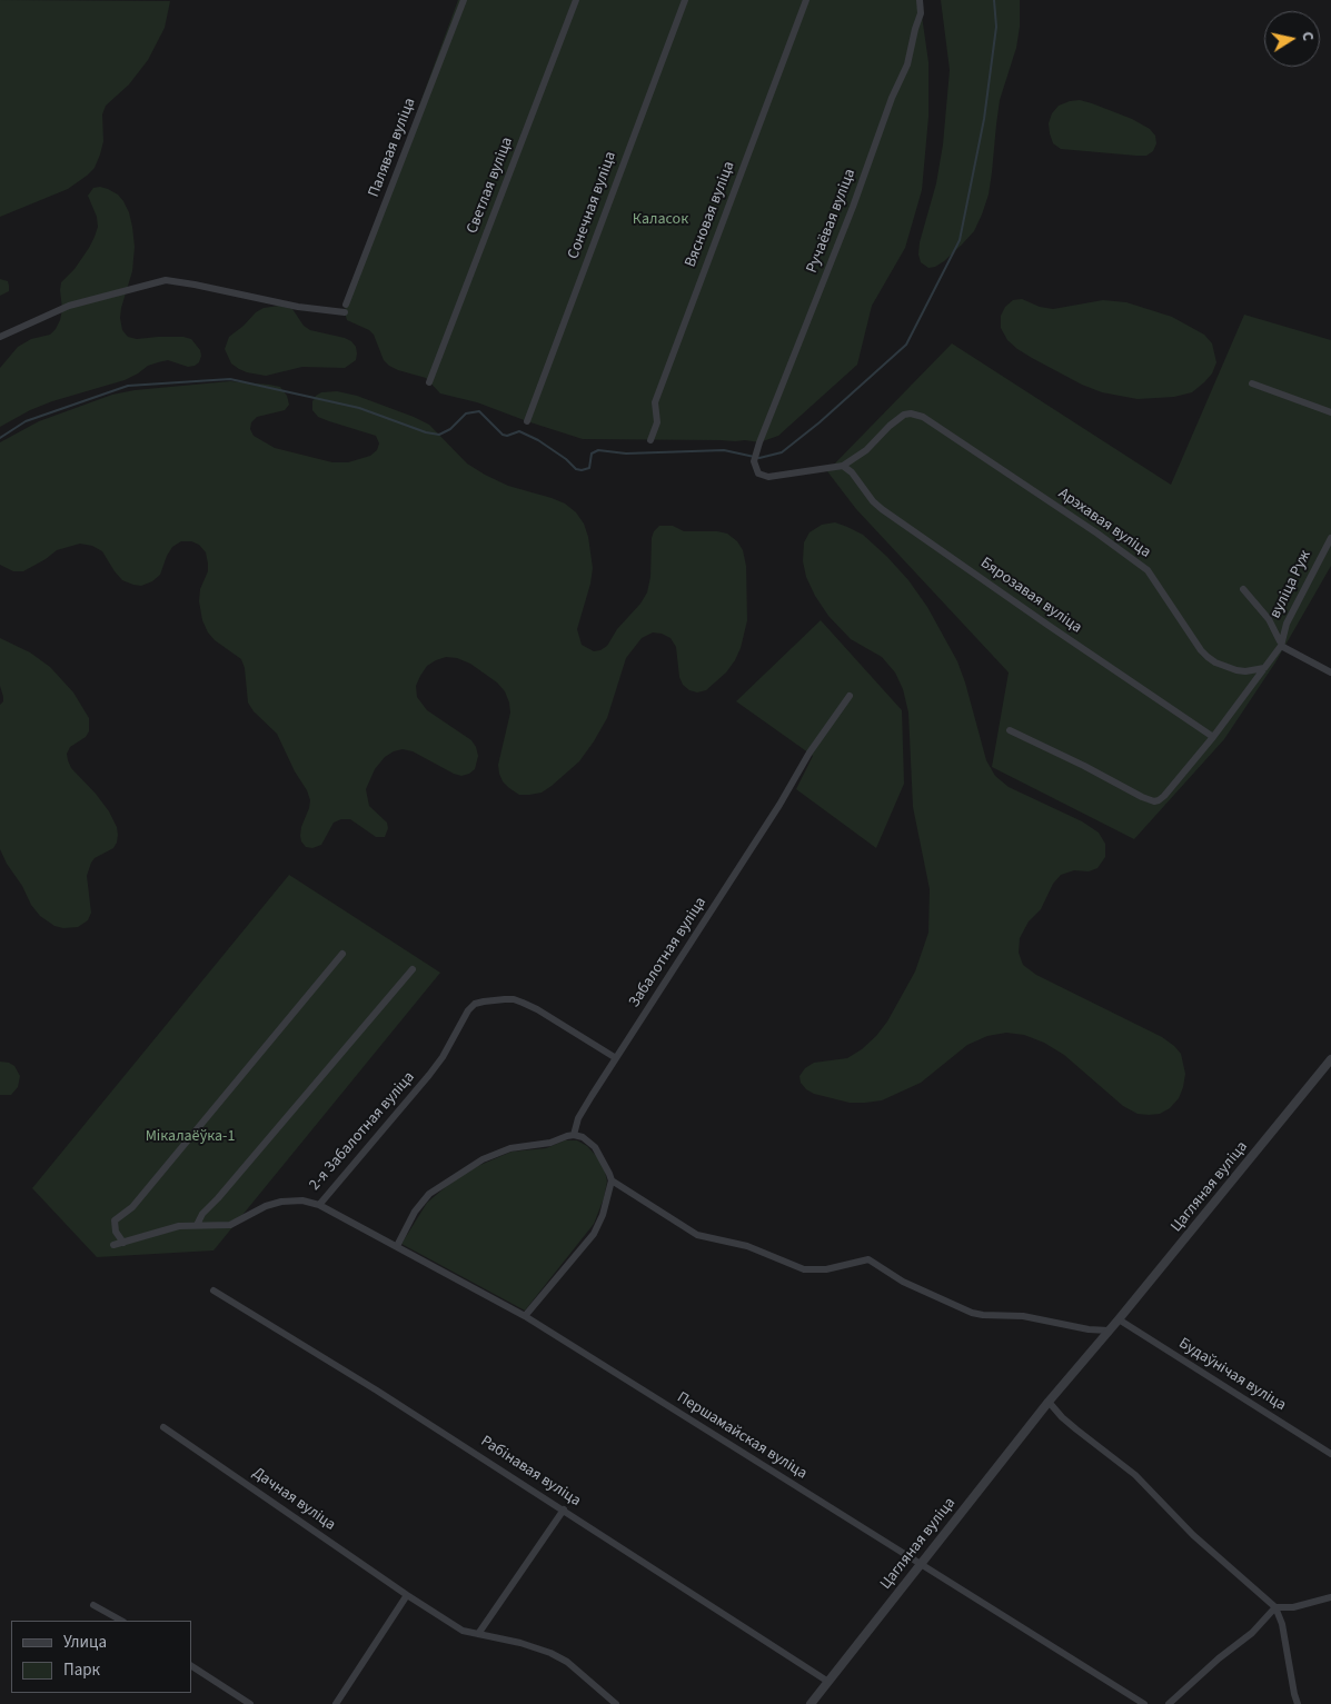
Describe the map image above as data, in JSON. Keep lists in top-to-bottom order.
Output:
{
  "streets": {
    "street": [
      "Палявая вуліца",
      "Светлая вуліца",
      "Сонечная вуліца",
      "Вясновая вуліца",
      "Ручаёвая вуліца",
      "Арэхавая вуліца",
      "вуліца Руж",
      "Бярозавая вуліца",
      "Забалотная вуліца",
      "2-я Забалотная вуліца",
      "Цагляная вуліца",
      "Будаўнічая вуліца",
      "Першамайская вуліца",
      "Рабінавая вуліца",
      "Дачная вуліца"
    ]
  },
  "crossings": [
    ["Ручаёвая вуліца", "Арэхавая вуліца"],
    ["Ручаёвая вуліца", "Бярозавая вуліца"],
    ["Арэхавая вуліца", "Бярозавая вуліца"],
    ["Забалотная вуліца", "2-я Забалотная вуліца"],
    ["2-я Забалотная вуліца", "Першамайская вуліца"],
    ["Цагляная вуліца", "Будаўнічая вуліца"],
    ["Цагляная вуліца", "Першамайская вуліца"],
    ["Цагляная вуліца", "Рабінавая вуліца"]
  ],
  "parks": ["Каласок", "Мікалаёўка-1"],
  "legend": ["Улица", "Парк"],
  "north": "right"
}
